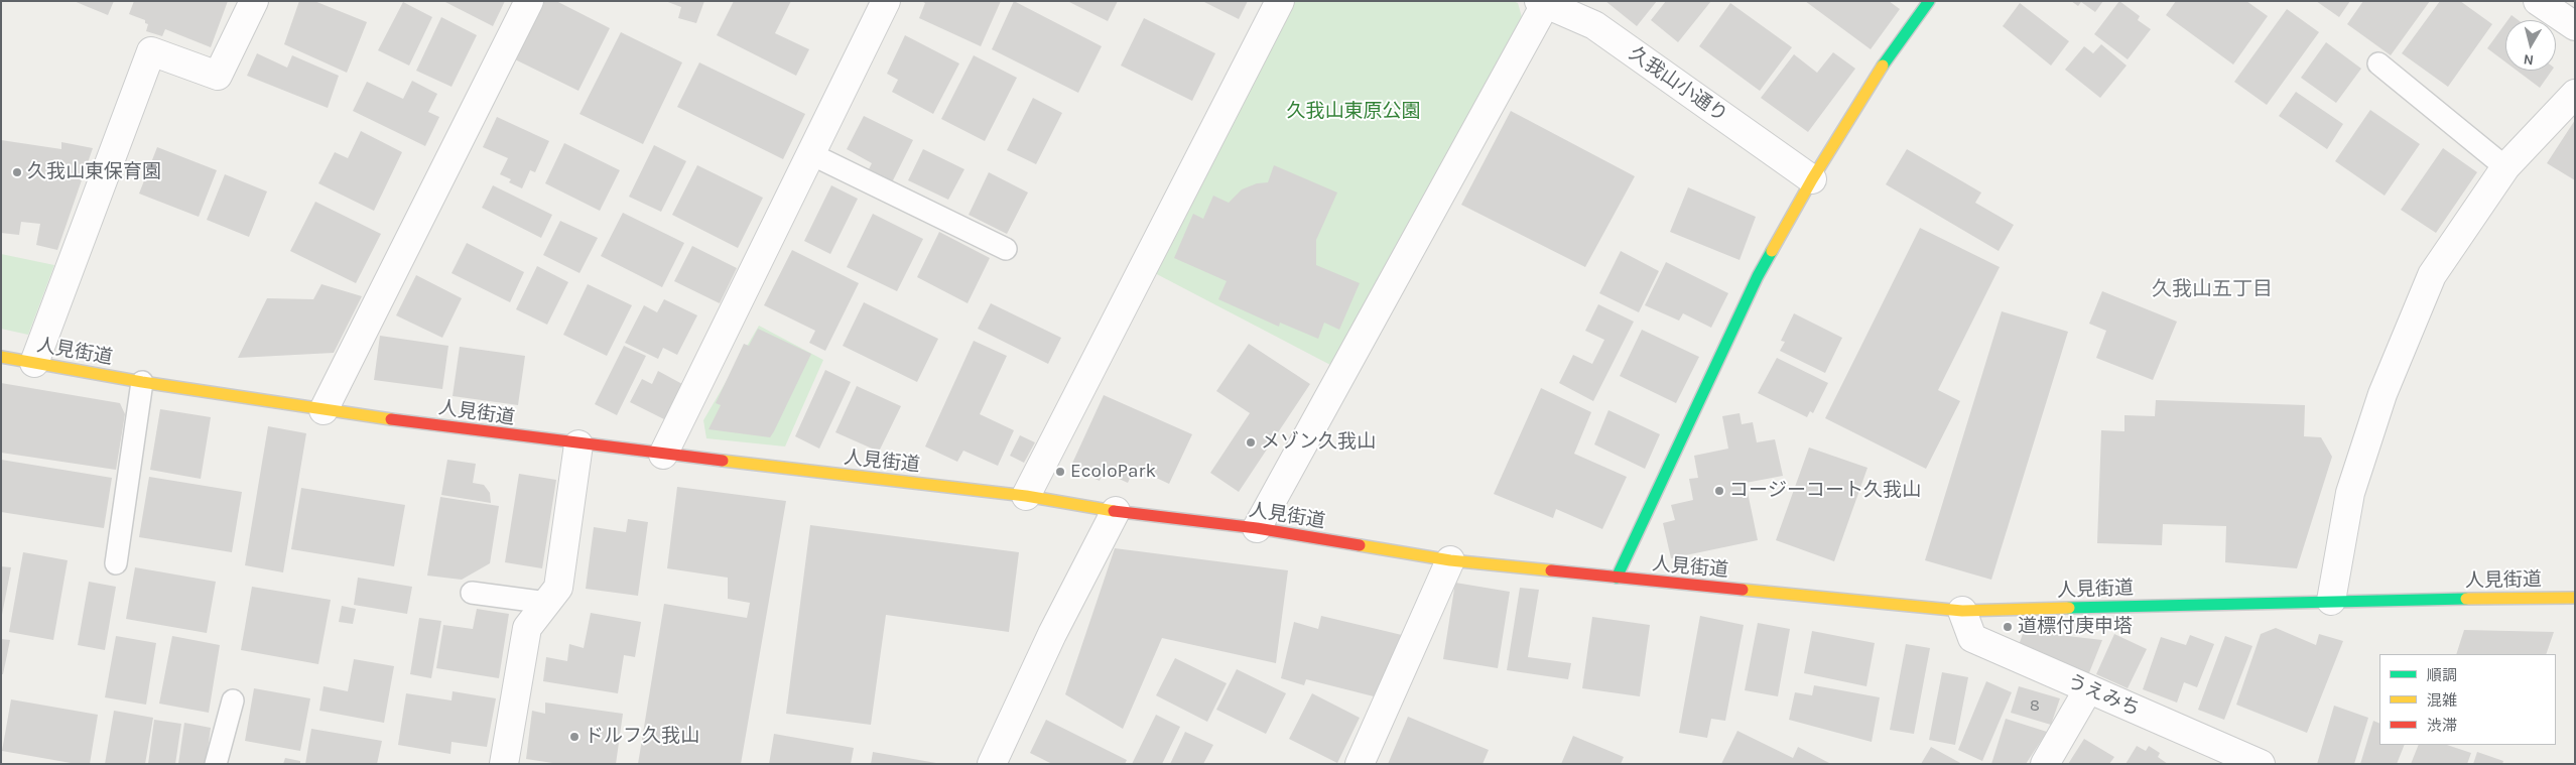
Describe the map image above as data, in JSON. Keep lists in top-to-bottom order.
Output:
{
  "streets": {
    "main road": ["人見街道"],
    "street": ["久我山小通り", "うえみち"]
  },
  "crossings": [
    ["人見街道", "うえみち"]
  ],
  "districts": ["久我山五丁目"],
  "parks": ["久我山東原公園"],
  "places": [
    "久我山東保育園",
    "メゾン久我山",
    "EcoloPark",
    "コージーコート久我山",
    "道標付庚申塔",
    "ドルフ久我山"
  ],
  "house_numbers": ["8"],
  "legend": ["順調", "混雑", "渋滞"],
  "north": "bottom"
}
